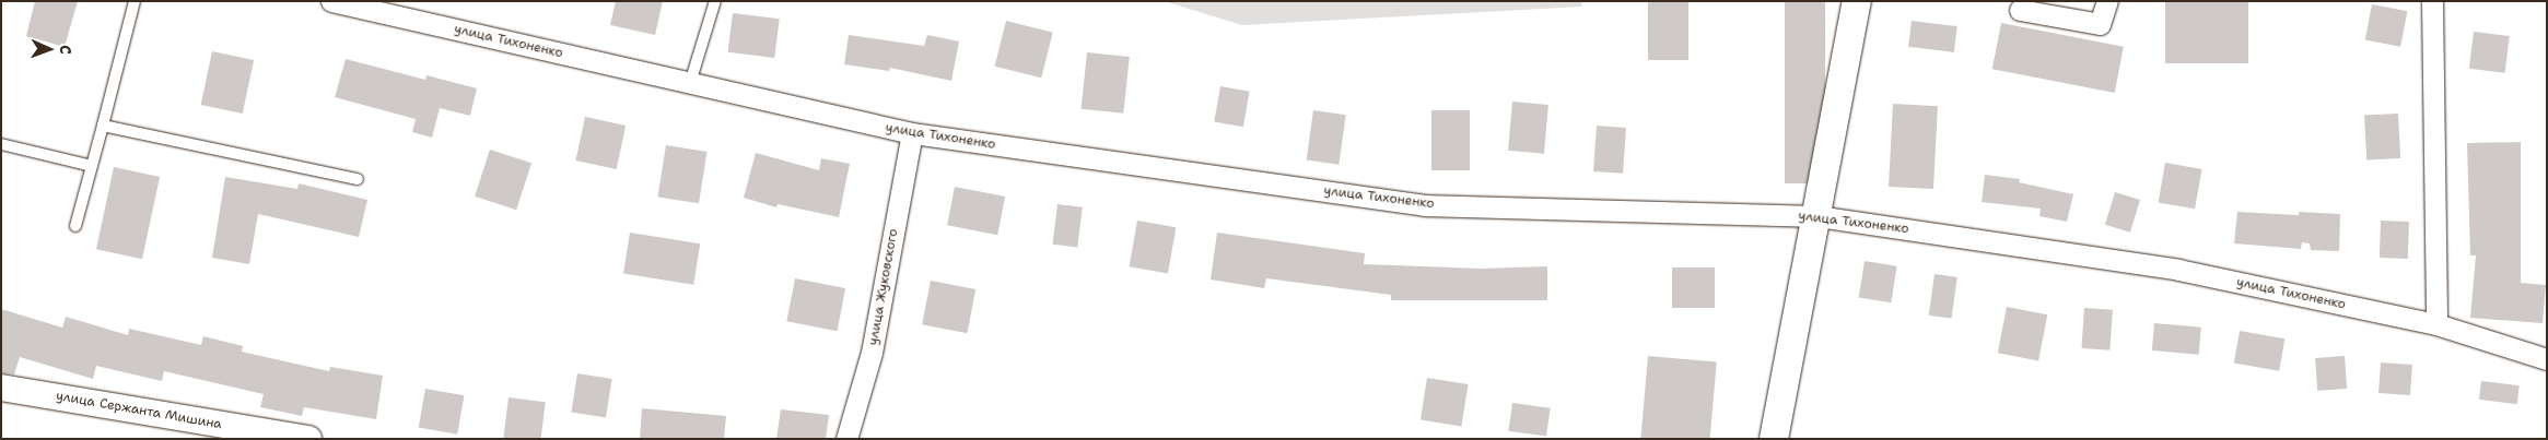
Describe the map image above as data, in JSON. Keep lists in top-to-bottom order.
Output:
{
  "streets": {
    "street": ["улица Тихоненко", "улица Жуковского", "улица Сержанта Мишина"]
  },
  "crossings": [
    ["улица Тихоненко", "улица Жуковского"]
  ],
  "north": "right"
}
